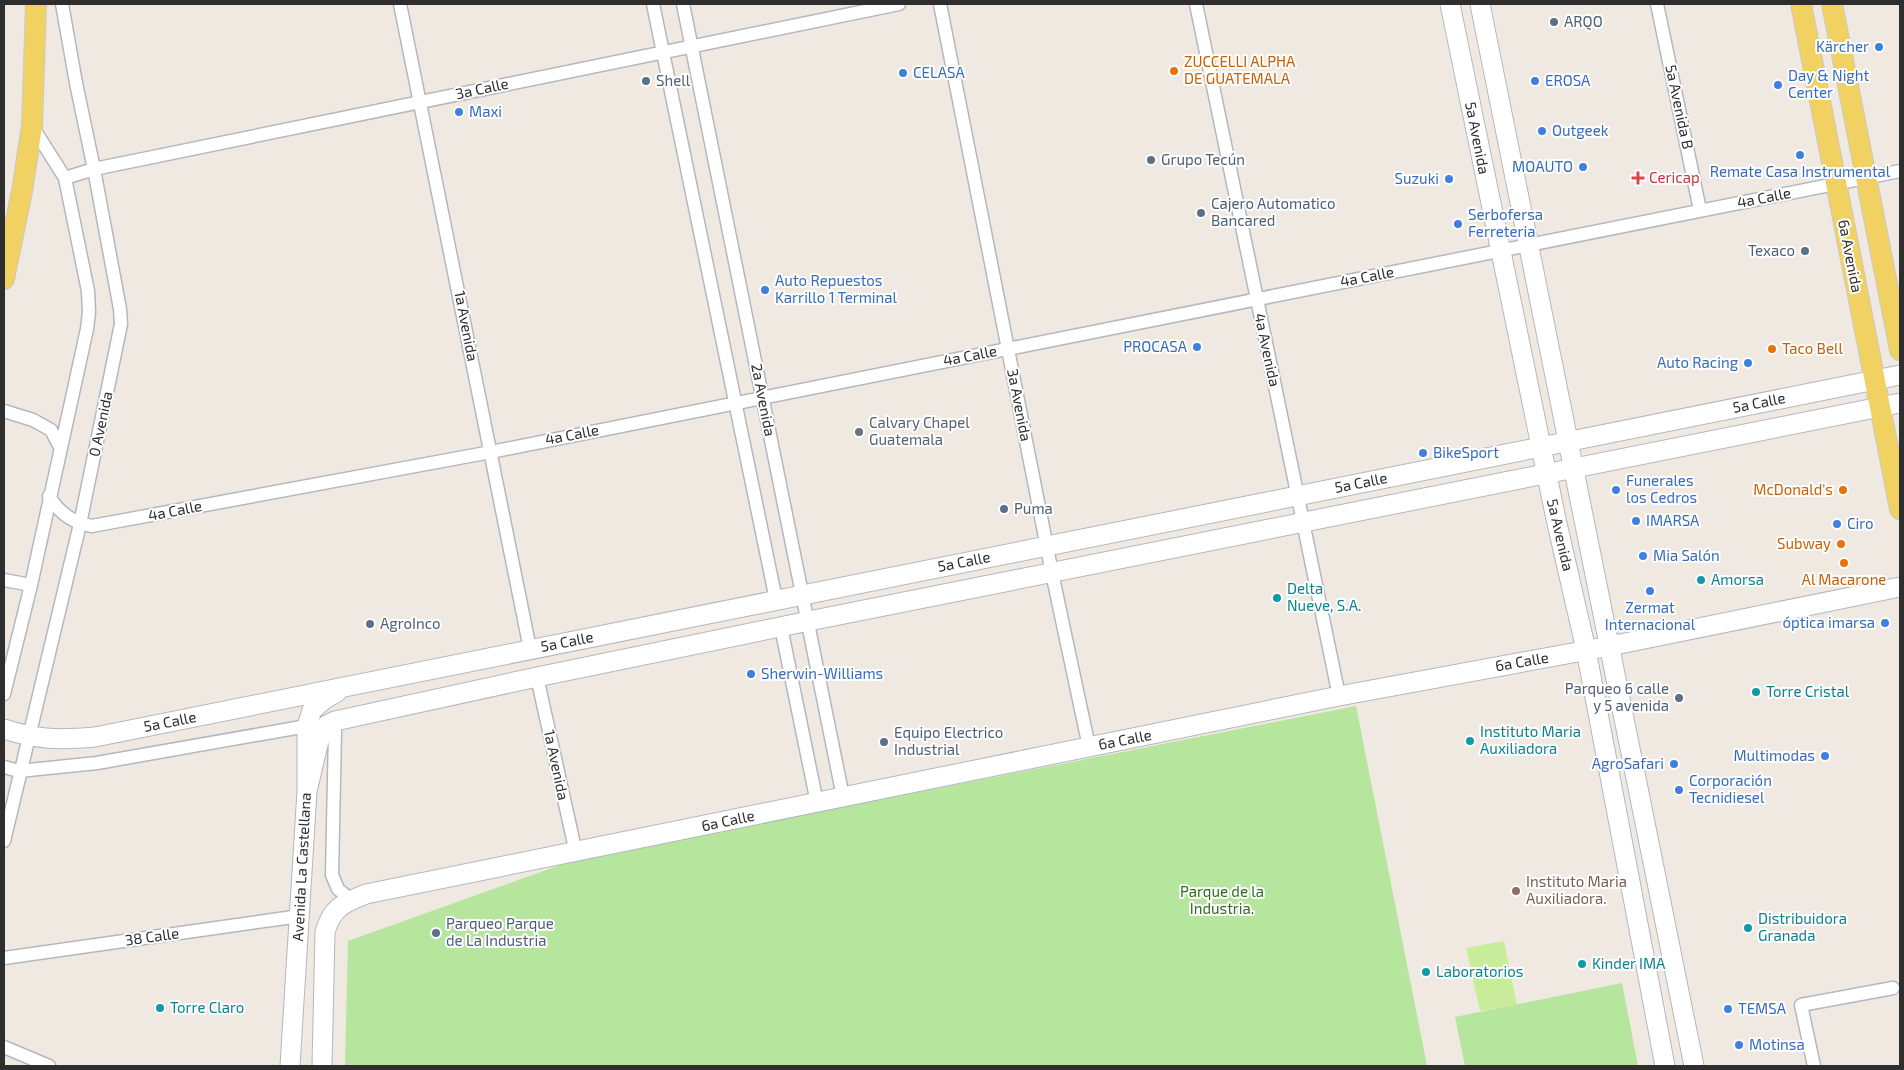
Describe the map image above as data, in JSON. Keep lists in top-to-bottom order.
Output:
{
  "streets": {
    "main road": [
      "5a Avenida",
      "6a Avenida",
      "5a Calle",
      "6a Calle",
      "Avenida La Castellana"
    ],
    "street": [
      "3a Calle",
      "5a Avenida B",
      "4a Calle",
      "1a Avenida",
      "4a Avenida",
      "2a Avenida",
      "3a Avenida",
      "0 Avenida",
      "38 Calle"
    ]
  },
  "crossings": [
    ["3a Calle", "1a Avenida"],
    ["3a Calle", "2a Avenida"],
    ["3a Calle", "0 Avenida"],
    ["5a Avenida B", "4a Calle"],
    ["5a Avenida", "4a Calle"],
    ["5a Avenida", "5a Calle"],
    ["5a Avenida", "6a Calle"],
    ["4a Calle", "6a Avenida"],
    ["4a Calle", "1a Avenida"],
    ["4a Calle", "4a Avenida"],
    ["4a Calle", "2a Avenida"],
    ["4a Calle", "3a Avenida"],
    ["4a Calle", "0 Avenida"],
    ["6a Avenida", "5a Calle"],
    ["1a Avenida", "5a Calle"],
    ["1a Avenida", "6a Calle"],
    ["4a Avenida", "5a Calle"],
    ["4a Avenida", "6a Calle"],
    ["2a Avenida", "5a Calle"],
    ["2a Avenida", "6a Calle"],
    ["5a Calle", "3a Avenida"],
    ["5a Calle", "0 Avenida"],
    ["5a Calle", "Avenida La Castellana"],
    ["3a Avenida", "6a Calle"],
    ["6a Calle", "Avenida La Castellana"],
    ["Avenida La Castellana", "38 Calle"]
  ],
  "parks": ["Parque de la Industria."],
  "places": {
    "other": [
      "ARQO",
      "Kärcher",
      "ZUCCELLI ALPHA DE GUATEMALA",
      "CELASA",
      "Shell",
      "EROSA",
      "Day & Night Center",
      "Maxi",
      "Outgeek",
      "Remate Casa Instrumental",
      "Grupo Tecún",
      "MOAUTO",
      "Suzuki",
      "Cajero Automatico Bancared",
      "Serbofersa Ferreteria",
      "Texaco",
      "Auto Repuestos Karrillo 1 Terminal",
      "PROCASA",
      "Taco Bell",
      "Auto Racing",
      "Calvary Chapel Guatemala",
      "BikeSport",
      "Funerales los Cedros",
      "McDonald's",
      "Puma",
      "IMARSA",
      "Ciro",
      "Subway",
      "Mia Salón",
      "Al Macarone",
      "Amorsa",
      "Zermat Internacional",
      "Delta Nueve, S.A.",
      "óptica imarsa",
      "AgroInco",
      "Sherwin-Williams",
      "Torre Cristal",
      "Parqueo 6 calle y 5 avenida",
      "Instituto Maria Auxiliadora",
      "Equipo Electrico Industrial",
      "Multimodas",
      "AgroSafari",
      "Corporación Tecnidiesel",
      "Instituto Maria Auxiliadora.",
      "Distribuidora Granada",
      "Parqueo Parque de La Industria",
      "Kinder IMA",
      "Laboratorios",
      "Torre Claro",
      "TEMSA",
      "Motinsa"
    ],
    "health": ["Cericap"]
  }
}
